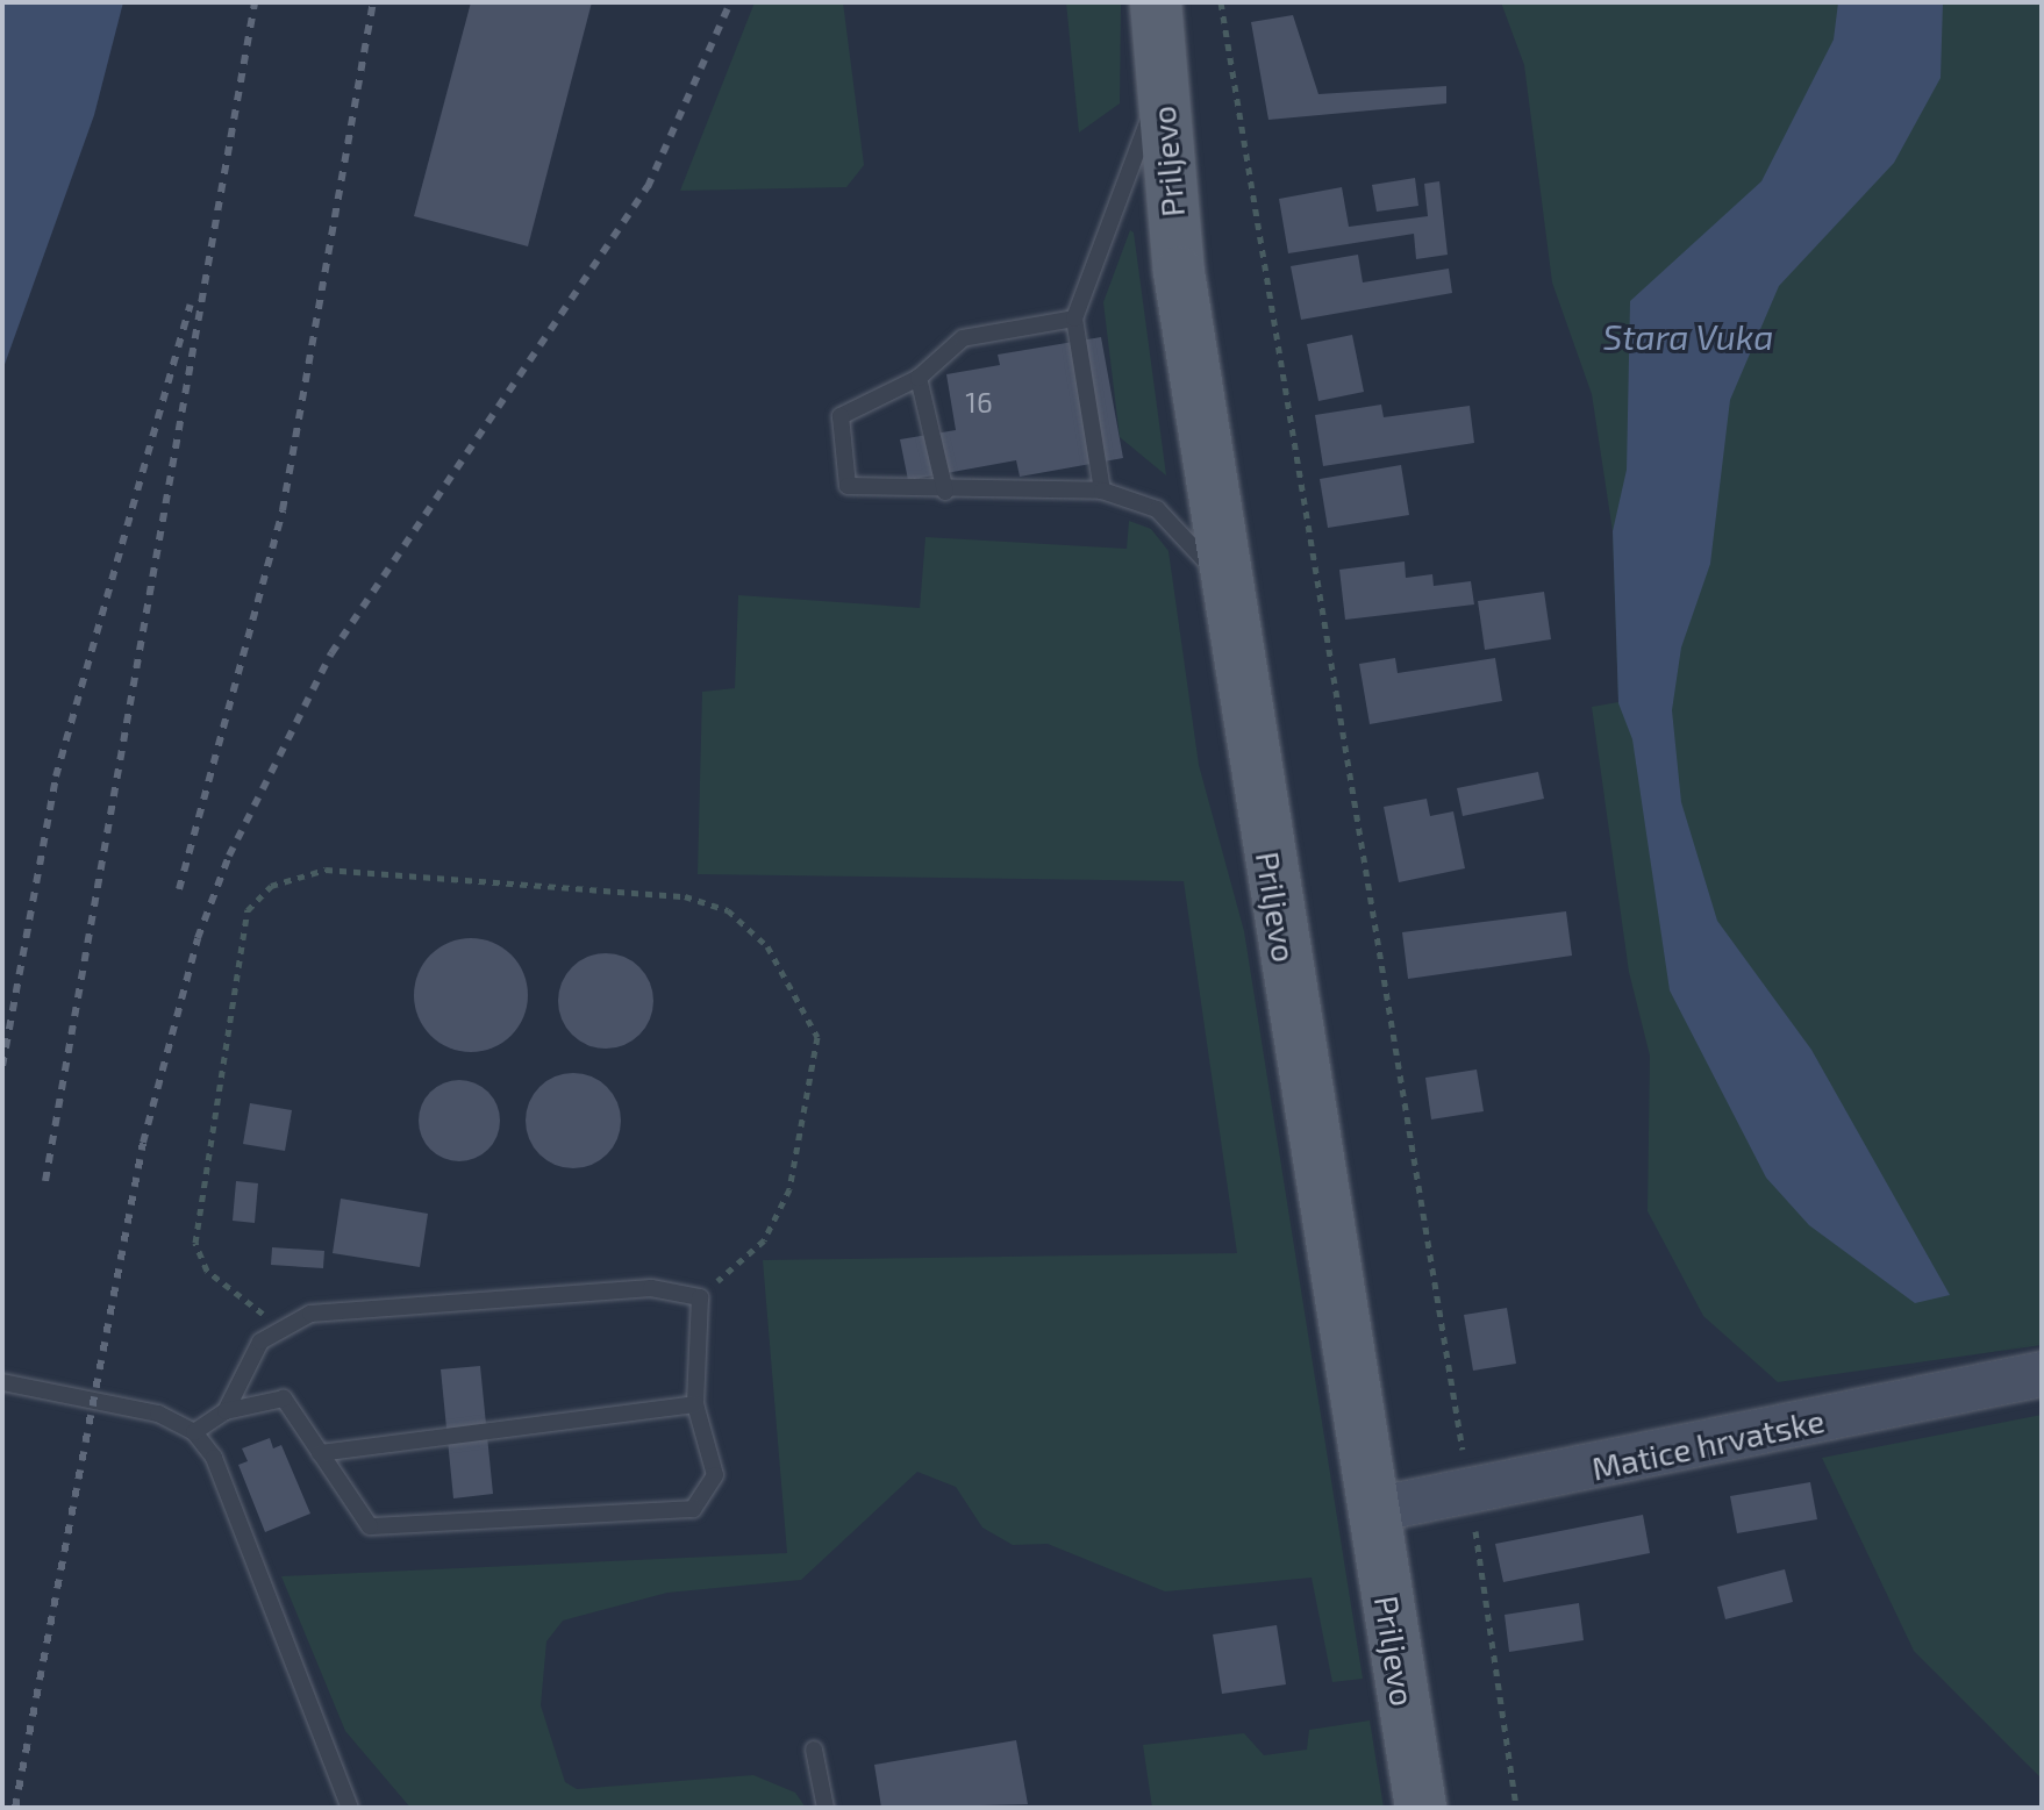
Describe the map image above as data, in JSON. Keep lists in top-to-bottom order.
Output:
{
  "streets": {
    "main road": ["Priljevo", "Matice hrvatske"]
  },
  "crossings": [
    ["Priljevo", "Matice hrvatske"]
  ],
  "water": ["Stara Vuka"],
  "house_numbers": ["16"]
}
